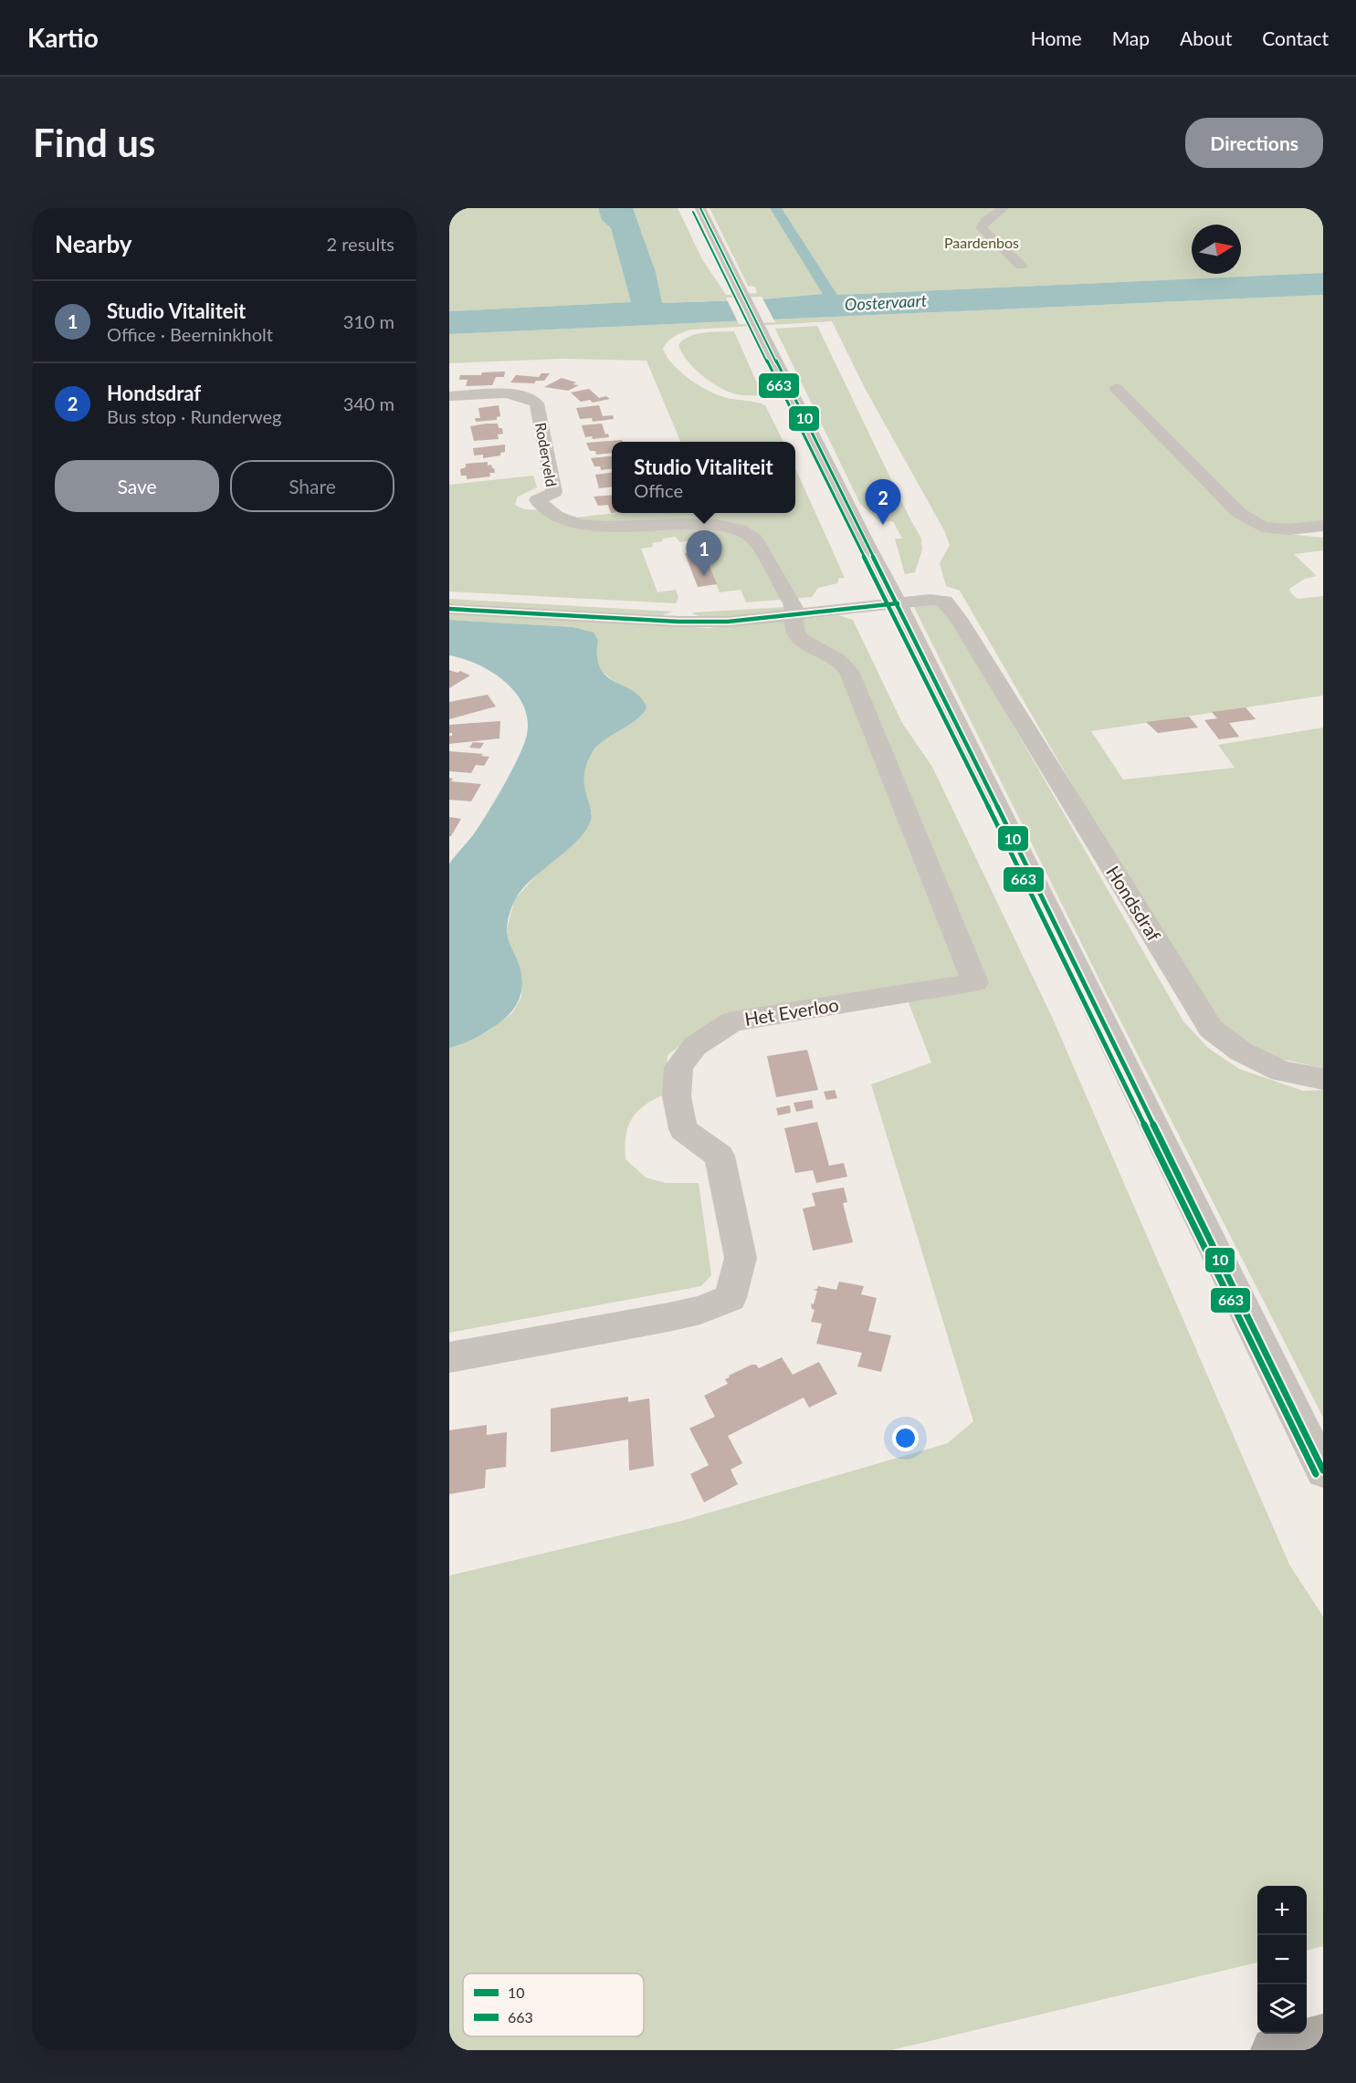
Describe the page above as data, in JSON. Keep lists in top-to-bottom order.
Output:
{
  "streets": {
    "street": ["Roderveld", "Hondsdraf", "Het Everloo"]
  },
  "crossings": [
    ["Roderveld", "Het Everloo"]
  ],
  "water": ["Oostervaart"],
  "parks": ["Paardenbos"],
  "lines": ["transit line 10", "transit line 663"],
  "legend": ["10", "663"],
  "north": "right",
  "page": {
    "header": "Kartio",
    "nav": [
      "Home",
      "Map",
      "About",
      "Contact"
    ],
    "buttons": [
      "Directions",
      ["Save", "Share"]
    ],
    "title": "Find us",
    "heading": ["Nearby", "2 results"],
    "list": [
      {
        "mark": "1",
        "name": "Studio Vitaliteit",
        "note": "Office · Beerninkholt",
        "value": "310 m"
      },
      {
        "mark": "2",
        "name": "Hondsdraf",
        "note": "Bus stop · Runderweg",
        "value": "340 m"
      }
    ],
    "popup": ["Studio Vitaliteit", "Office"],
    "pins": ["2", "1"],
    "map_buttons": ["+", "−"]
  }
}
